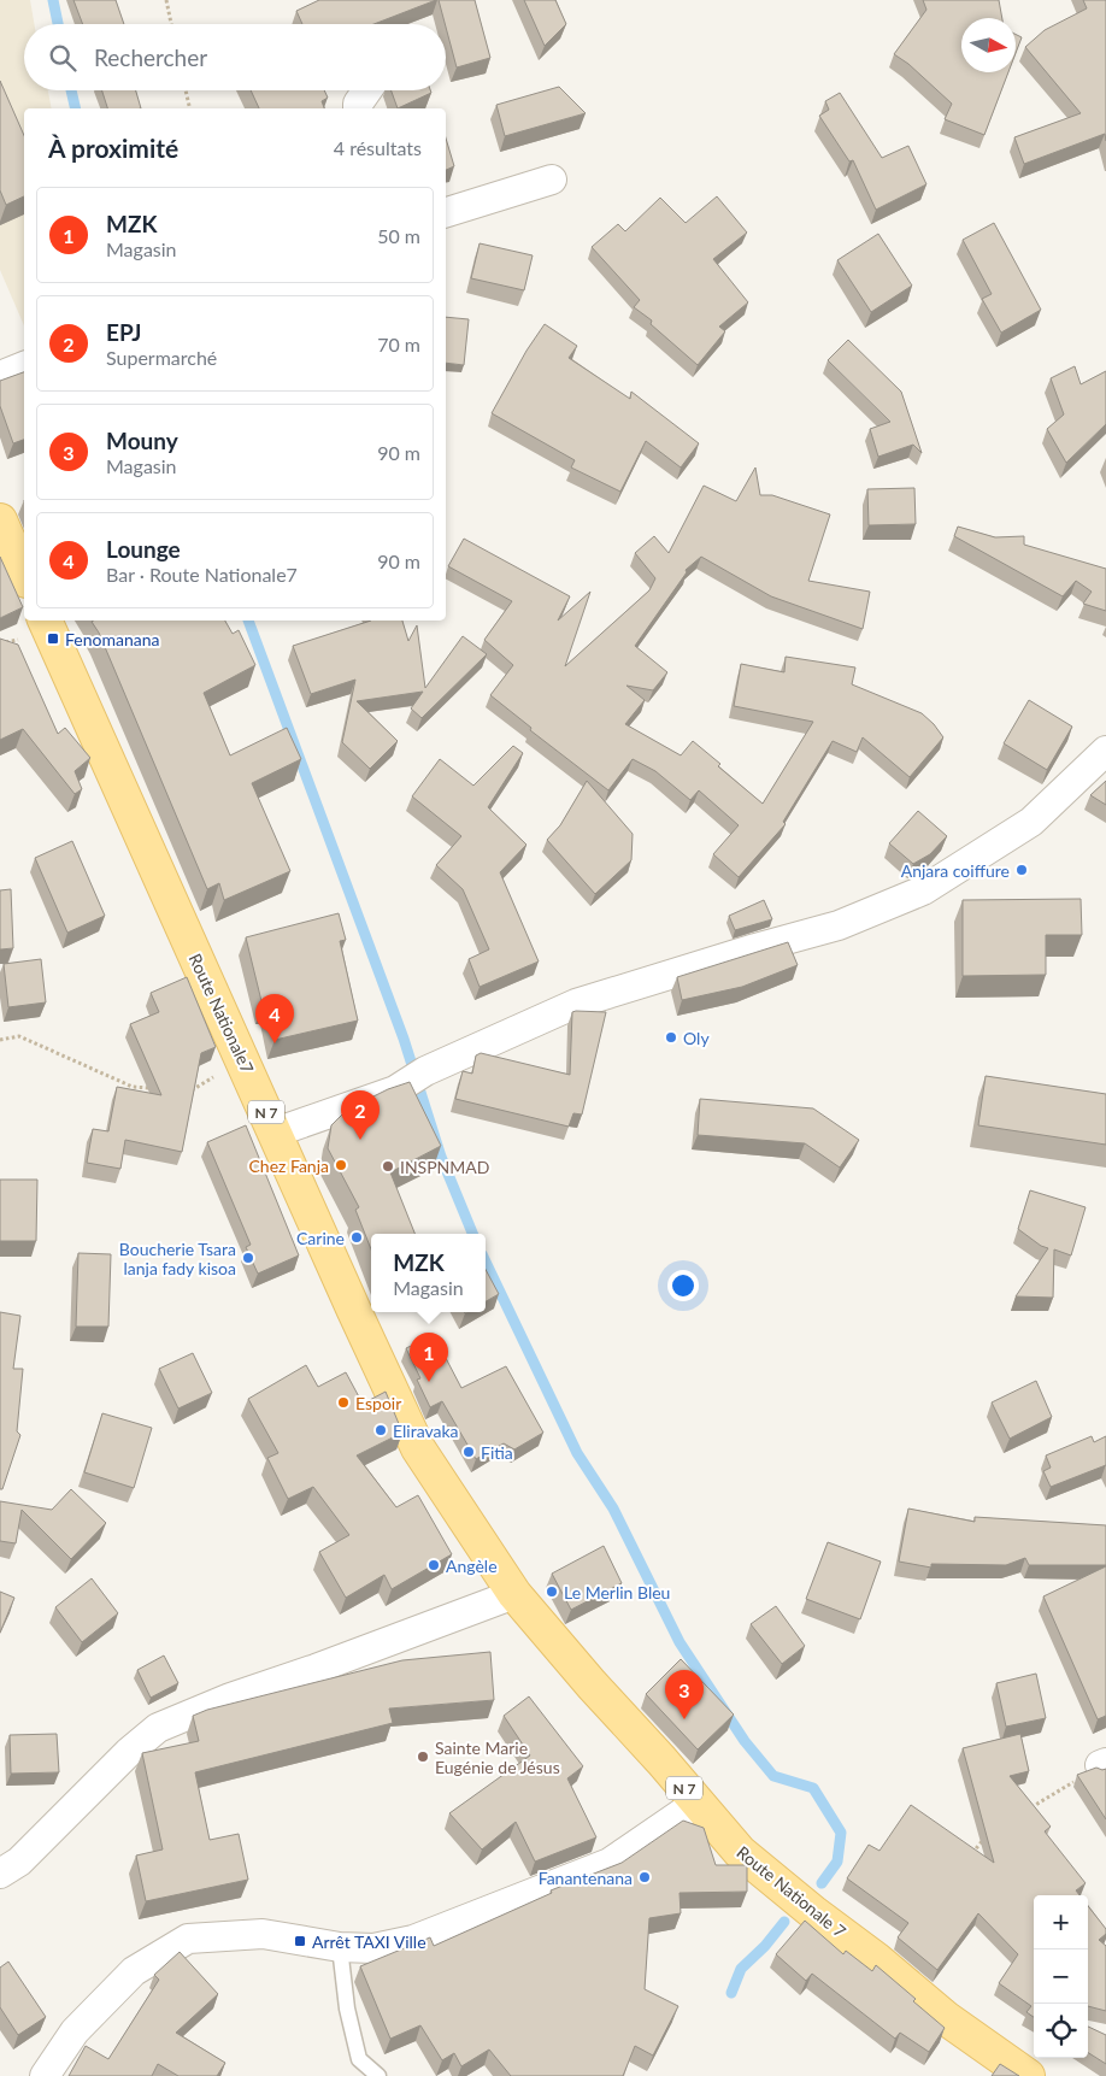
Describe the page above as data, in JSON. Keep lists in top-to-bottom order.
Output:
{
  "streets": {
    "main road": ["Route Nationale7", "N 7", "Route Nationale 7"]
  },
  "crossings": [
    ["Route Nationale7", "Route Nationale 7"]
  ],
  "places": {
    "transit": ["Fenomanana", "Arrêt TAXI Ville"],
    "other": [
      "Anjara coiffure",
      "Oly",
      "Chez Fanja",
      "INSPNMAD",
      "Carine",
      "Boucherie Tsara lanja fady kisoa",
      "Espoir",
      "Eliravaka",
      "Fitia",
      "Angèle",
      "Le Merlin Bleu",
      "Sainte Marie Eugénie de Jésus",
      "Fanantenana"
    ]
  },
  "north": "right",
  "page": {
    "search": "Rechercher",
    "heading": ["À proximité", "4 résultats"],
    "list": [
      {
        "mark": "1",
        "name": "MZK",
        "note": "Magasin",
        "value": "50 m"
      },
      {
        "mark": "2",
        "name": "EPJ",
        "note": "Supermarché",
        "value": "70 m"
      },
      {
        "mark": "3",
        "name": "Mouny",
        "note": "Magasin",
        "value": "90 m"
      },
      {
        "mark": "4",
        "name": "Lounge",
        "note": "Bar · Route Nationale7",
        "value": "90 m"
      }
    ],
    "pins": [
      "4",
      "2",
      "1",
      "3"
    ],
    "popup": ["MZK", "Magasin"],
    "map_buttons": ["+", "−"]
  }
}
